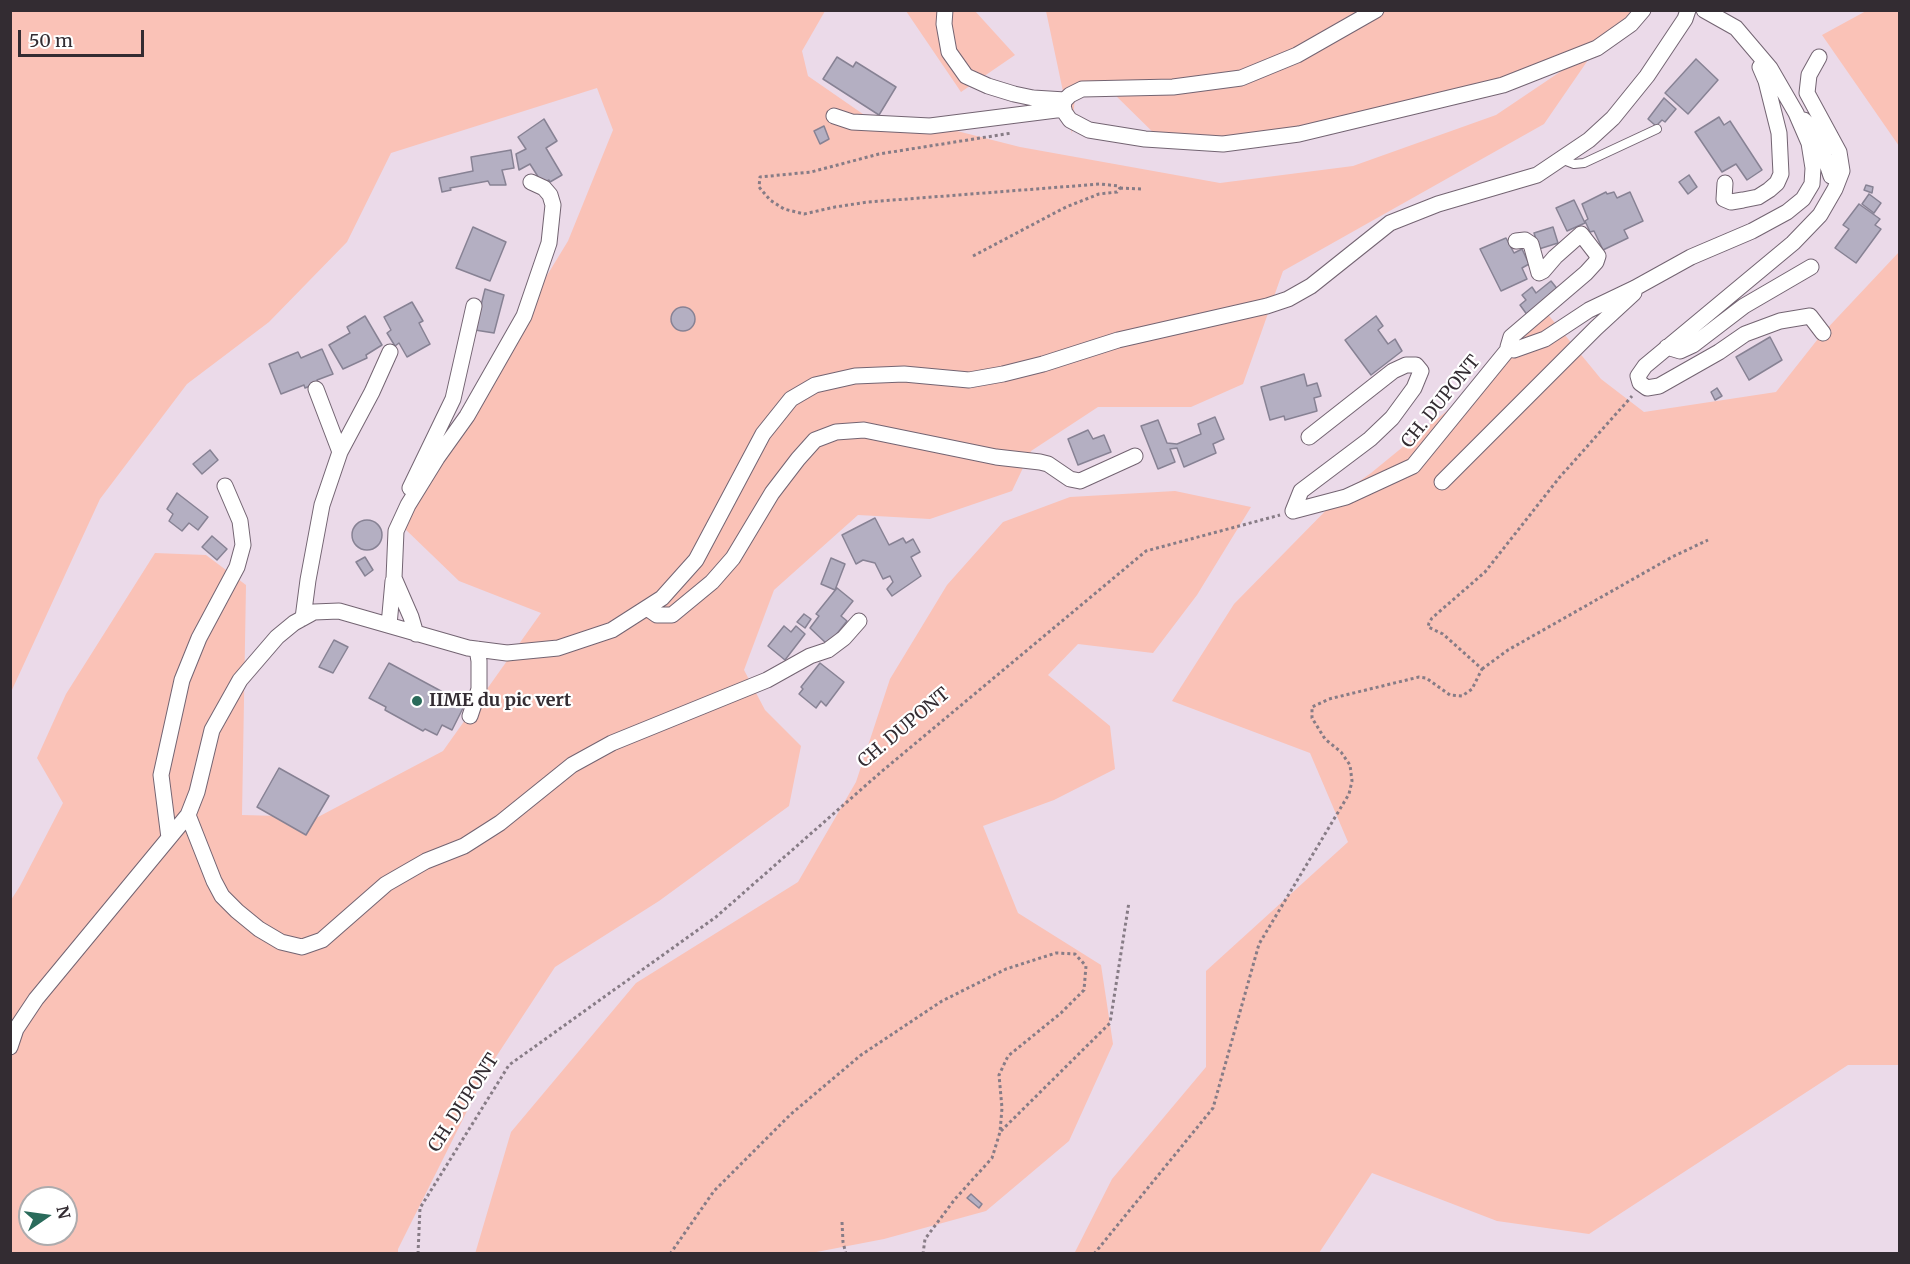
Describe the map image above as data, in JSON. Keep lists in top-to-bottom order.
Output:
{
  "streets": {
    "street": ["CH. DUPONT"]
  },
  "places": ["IIME du pic vert"],
  "scale_bar": "50 m",
  "north": "right"
}
